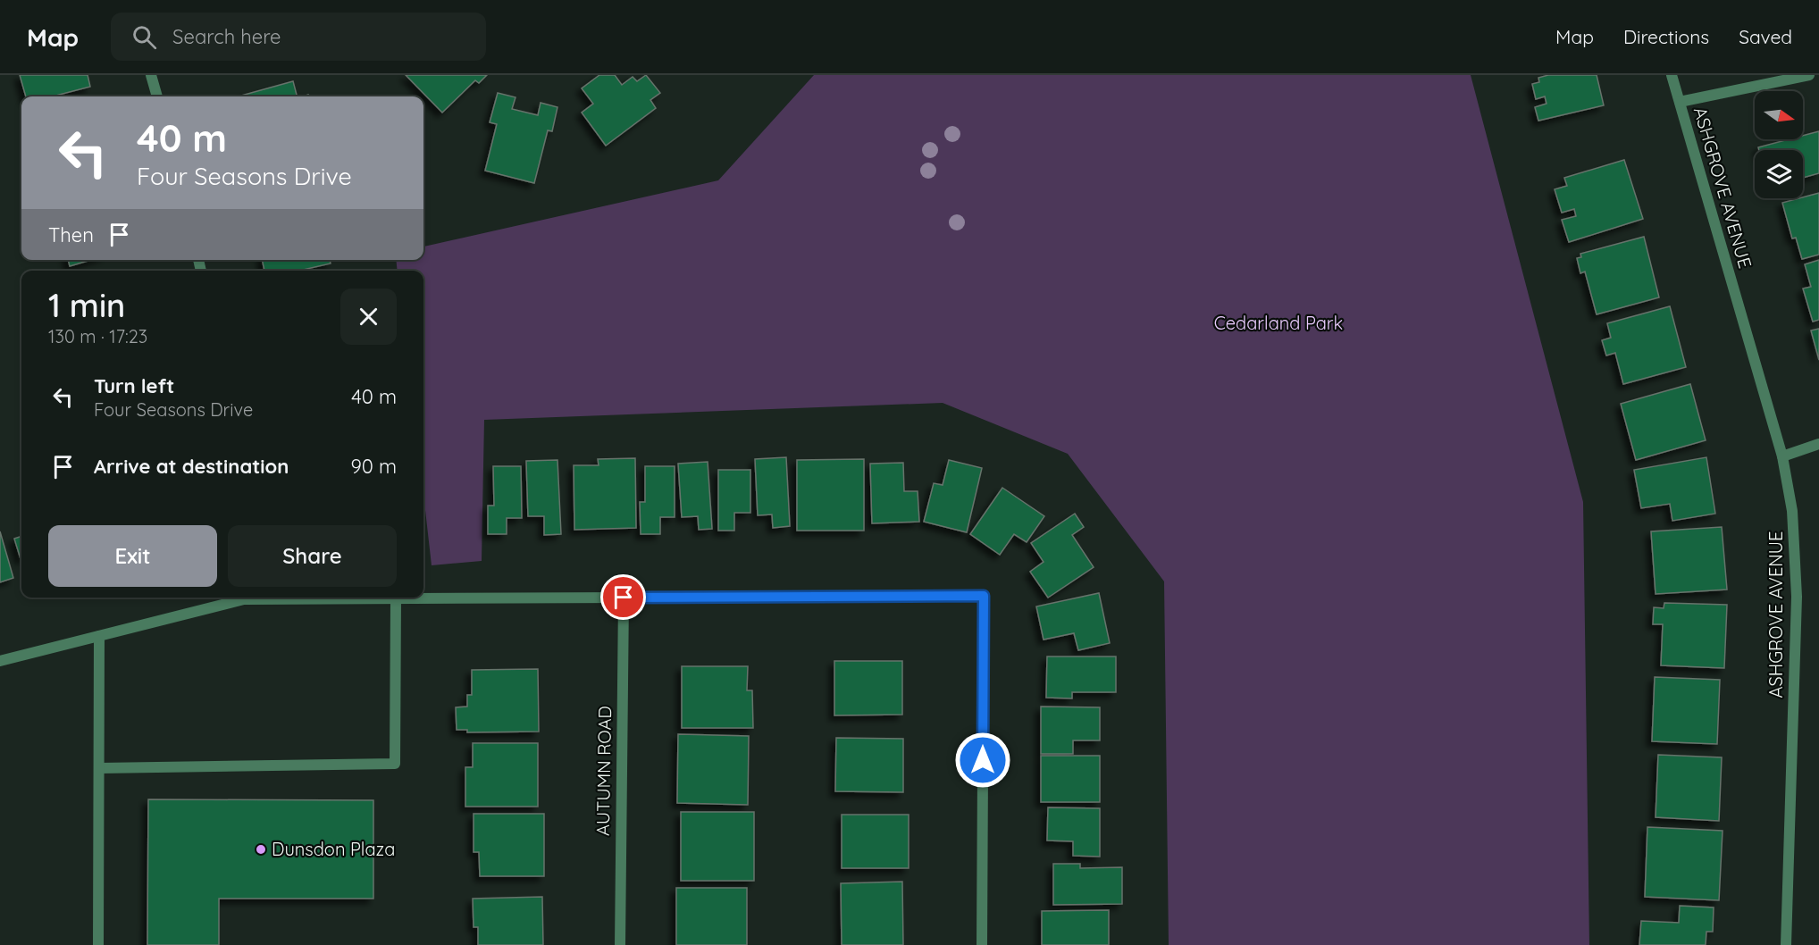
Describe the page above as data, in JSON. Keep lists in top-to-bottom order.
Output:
{
  "streets": {
    "street": ["ASHGROVE AVENUE", "AUTUMN ROAD"]
  },
  "parks": ["Cedarland Park"],
  "places": ["Dunsdon Plaza"],
  "north": "right",
  "page": {
    "header": "Map",
    "search": "Search here",
    "nav": ["Map", "Directions", "Saved"],
    "turn": ["40 m", "Four Seasons Drive"],
    "then": "Then",
    "heading": ["1 min", "130 m · 17:23"],
    "list": [
      {
        "name": "Turn left",
        "note": "Four Seasons Drive",
        "value": "40 m"
      },
      {
        "name": "Arrive at destination",
        "value": "90 m"
      }
    ],
    "buttons": ["Exit", "Share"]
  }
}
